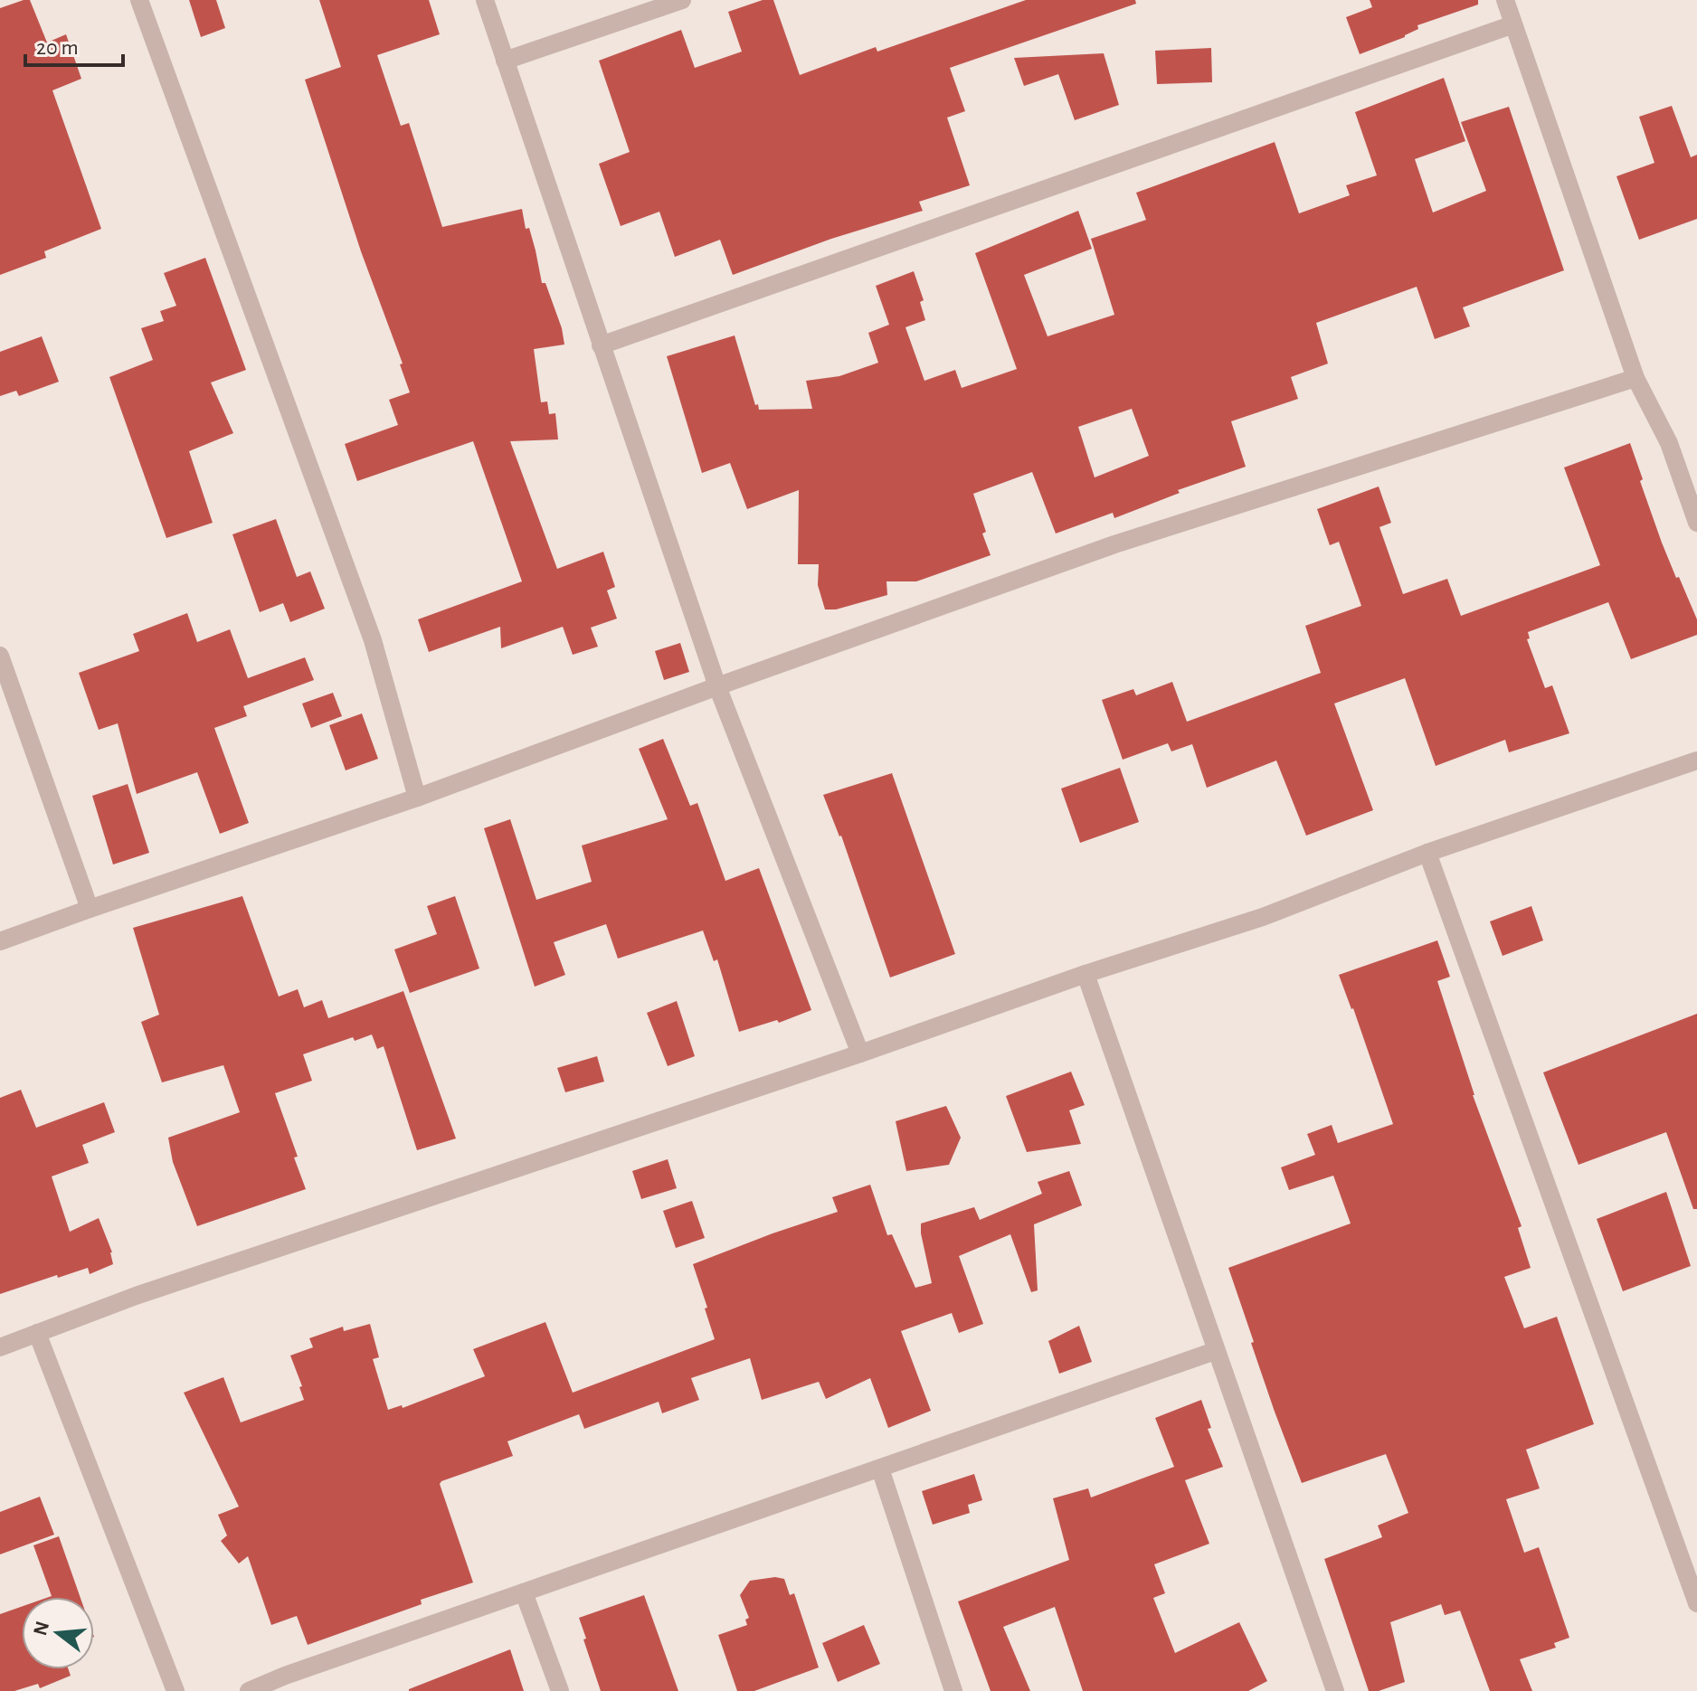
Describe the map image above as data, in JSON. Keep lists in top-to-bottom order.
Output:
{
  "scale_bar": "20 m",
  "north": "left"
}
